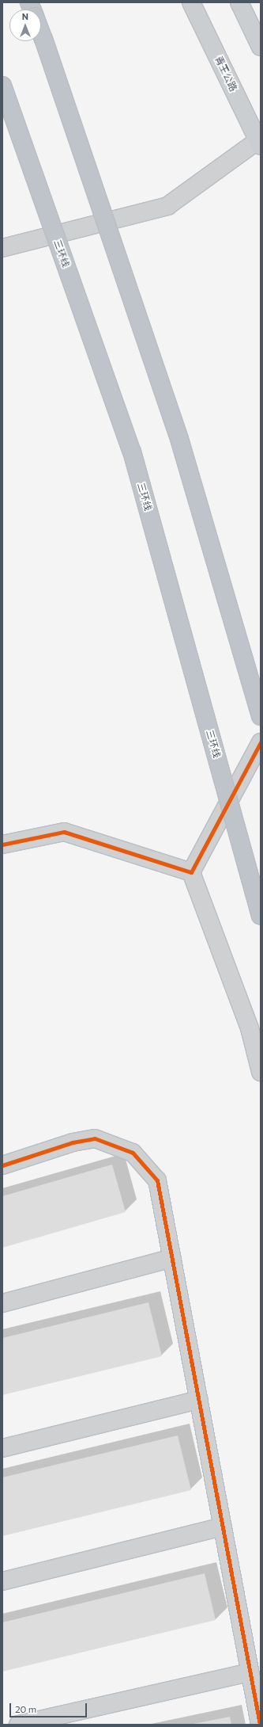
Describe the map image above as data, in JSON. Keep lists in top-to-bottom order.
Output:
{
  "streets": {
    "highway": ["三环线"],
    "main road": ["青王公路"]
  },
  "scale_bar": "20 m",
  "north": "top"
}
